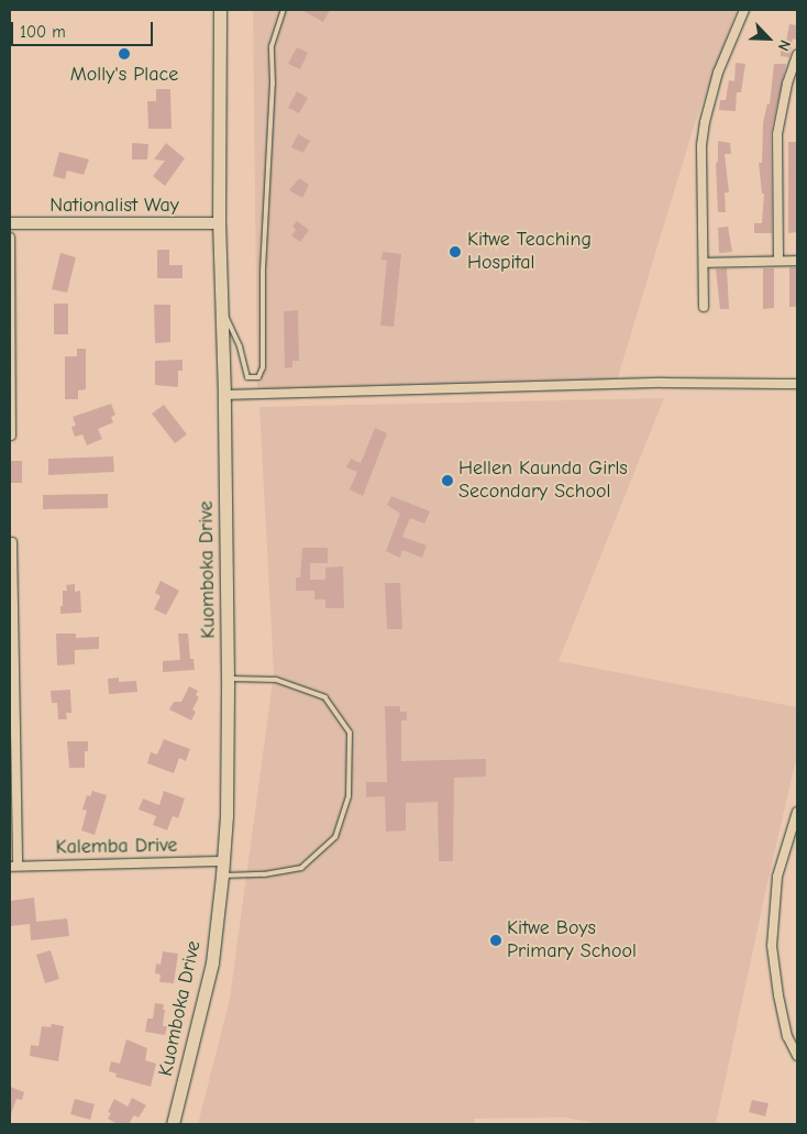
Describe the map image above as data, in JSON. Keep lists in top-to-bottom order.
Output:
{
  "streets": {
    "main road": ["Kuomboka Drive"],
    "street": ["Nationalist Way", "Kalemba Drive"]
  },
  "crossings": [
    ["Nationalist Way", "Kuomboka Drive"],
    ["Kuomboka Drive", "Kalemba Drive"]
  ],
  "places": [
    "Molly's Place",
    "Kitwe Teaching Hospital",
    "Hellen Kaunda Girls Secondary School",
    "Kitwe Boys Primary School"
  ],
  "scale_bar": "100 m",
  "north": "bottom right"
}
